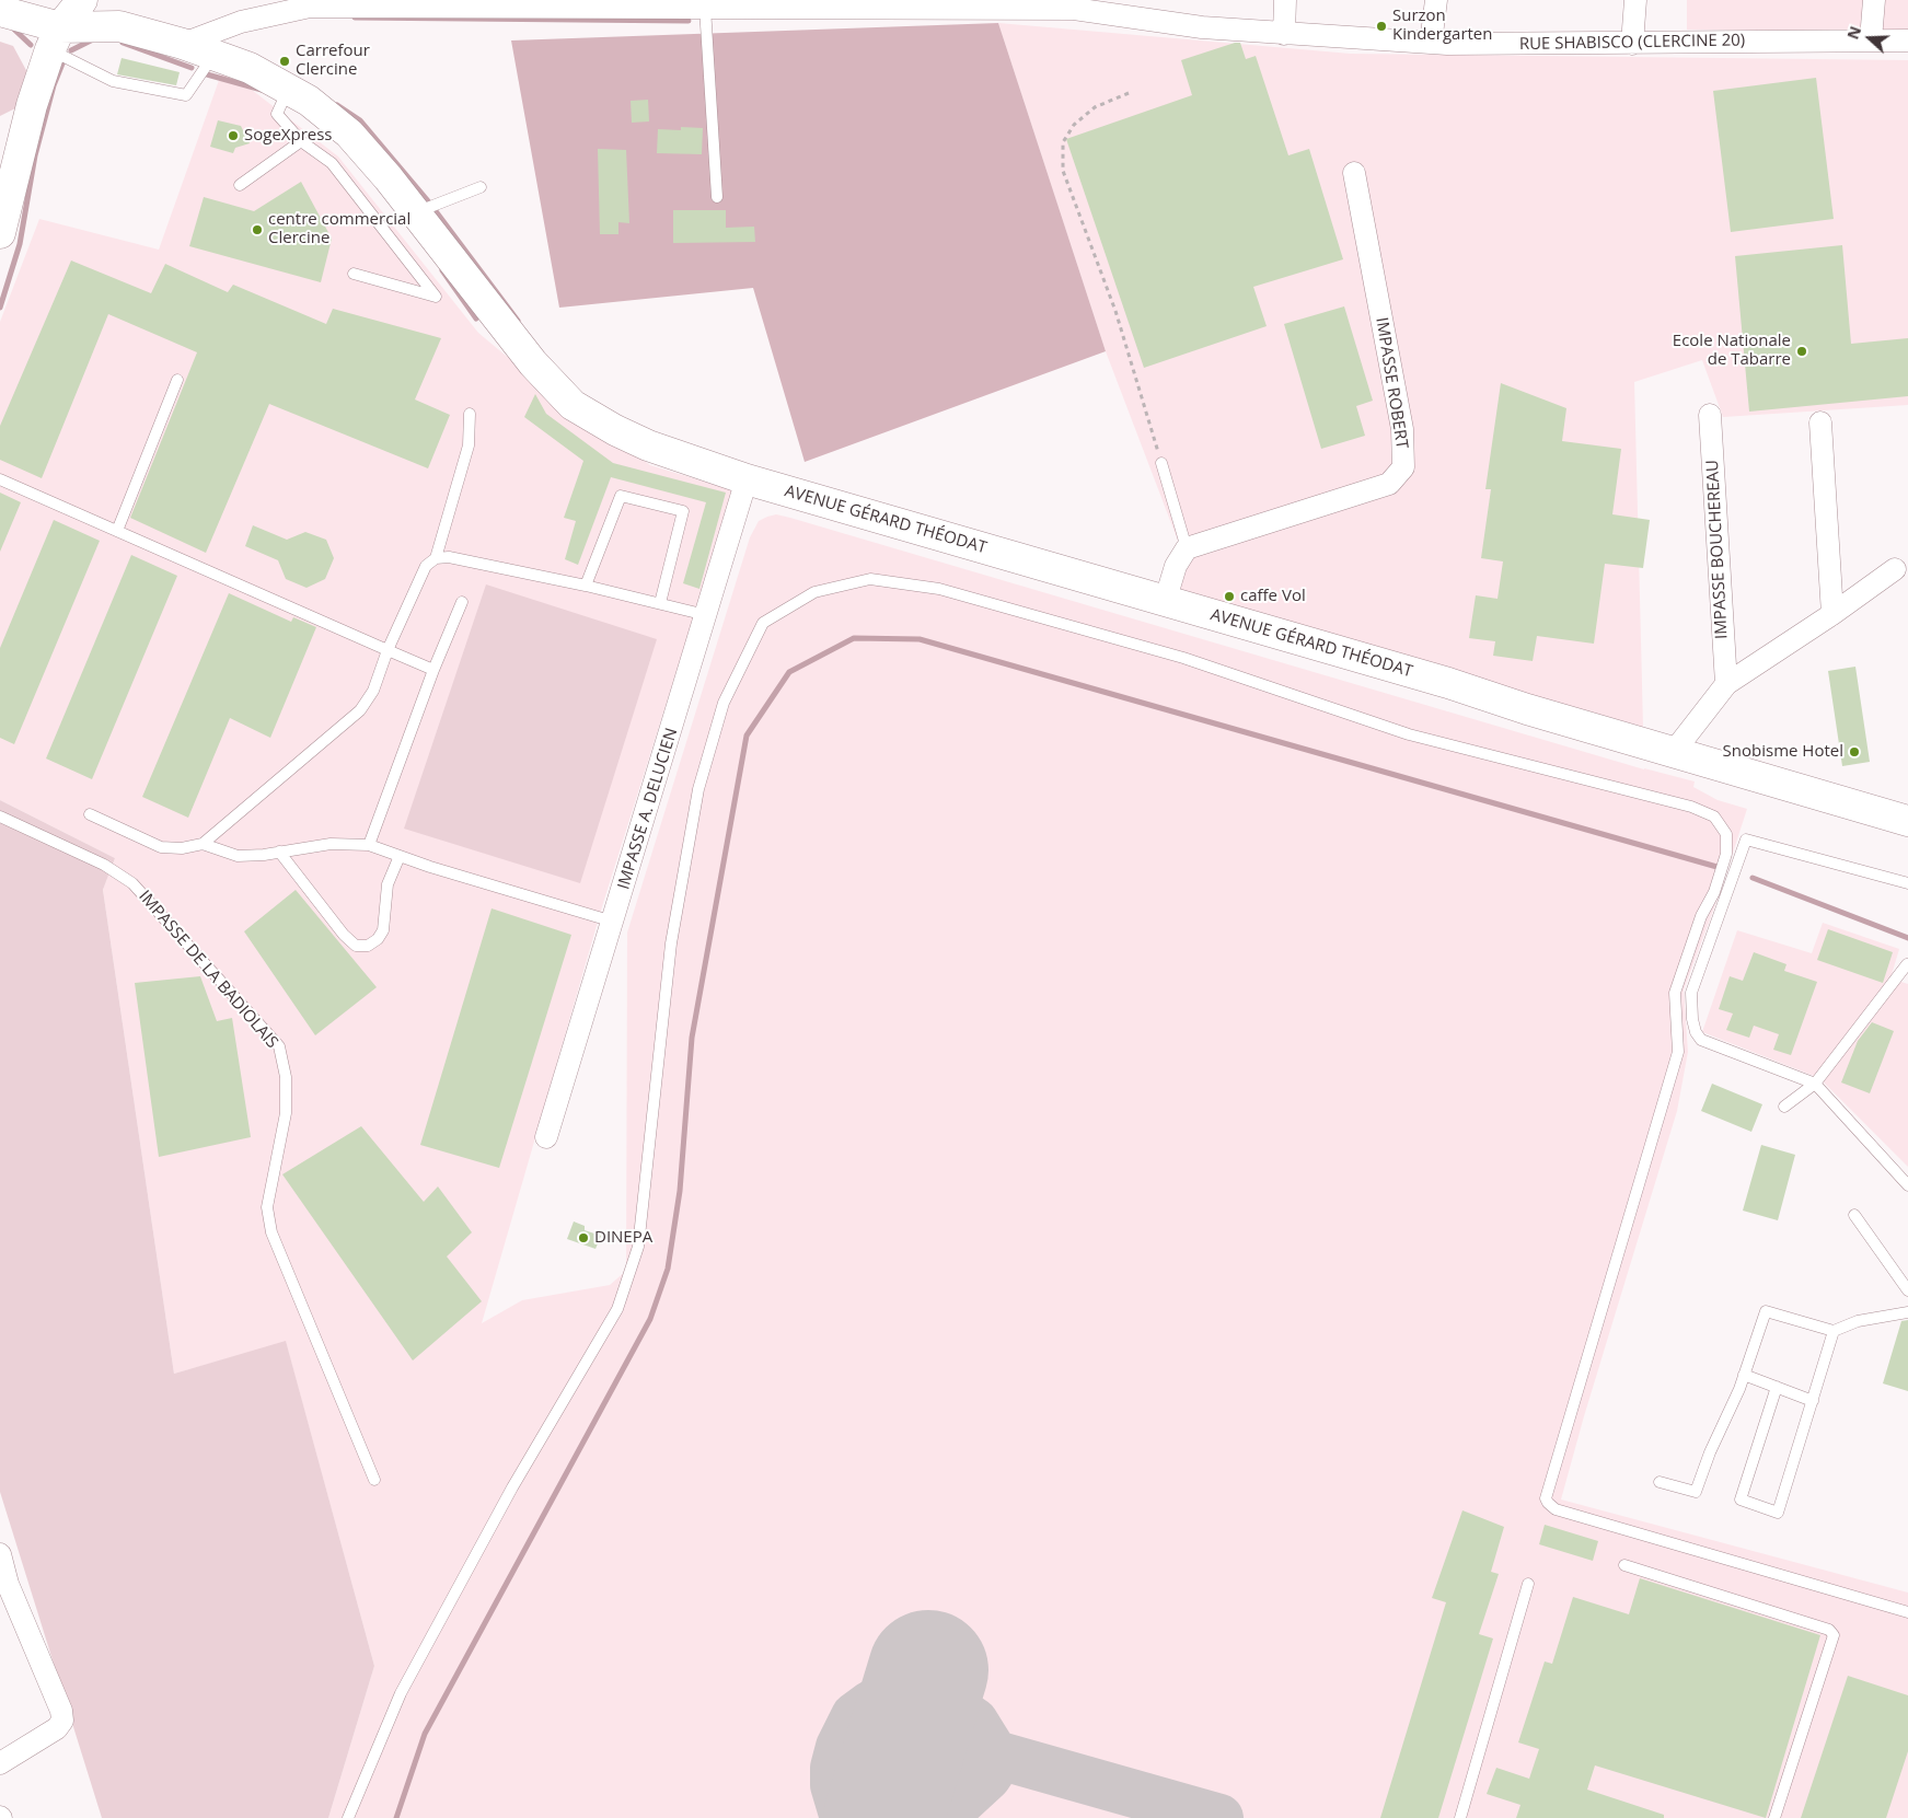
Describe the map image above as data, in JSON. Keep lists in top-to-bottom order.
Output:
{
  "streets": {
    "street": [
      "RUE SHABISCO (CLERCINE 20)",
      "IMPASSE ROBERT",
      "AVENUE GÉRARD THÉODAT",
      "IMPASSE BOUCHEREAU",
      "IMPASSE A. DELUCIEN"
    ],
    "lane": ["IMPASSE DE LA BADIOLAIS"]
  },
  "crossings": [
    ["RUE SHABISCO (CLERCINE 20)", "AVENUE GÉRARD THÉODAT"],
    ["AVENUE GÉRARD THÉODAT", "IMPASSE A. DELUCIEN"]
  ],
  "places": [
    "Surzon Kindergarten",
    "Carrefour Clercine",
    "SogeXpress",
    "centre commercial Clercine",
    "Ecole Nationale de Tabarre",
    "caffe Vol",
    "Snobisme Hotel",
    "DINEPA"
  ],
  "north": "left"
}
